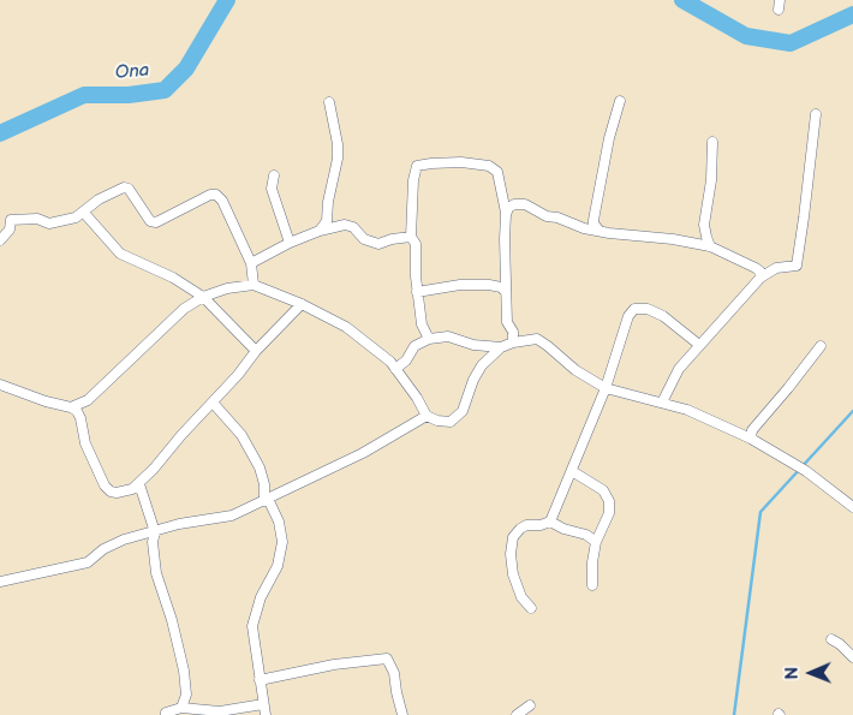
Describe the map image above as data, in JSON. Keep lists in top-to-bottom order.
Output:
{
  "water": ["Ona"],
  "north": "left"
}
